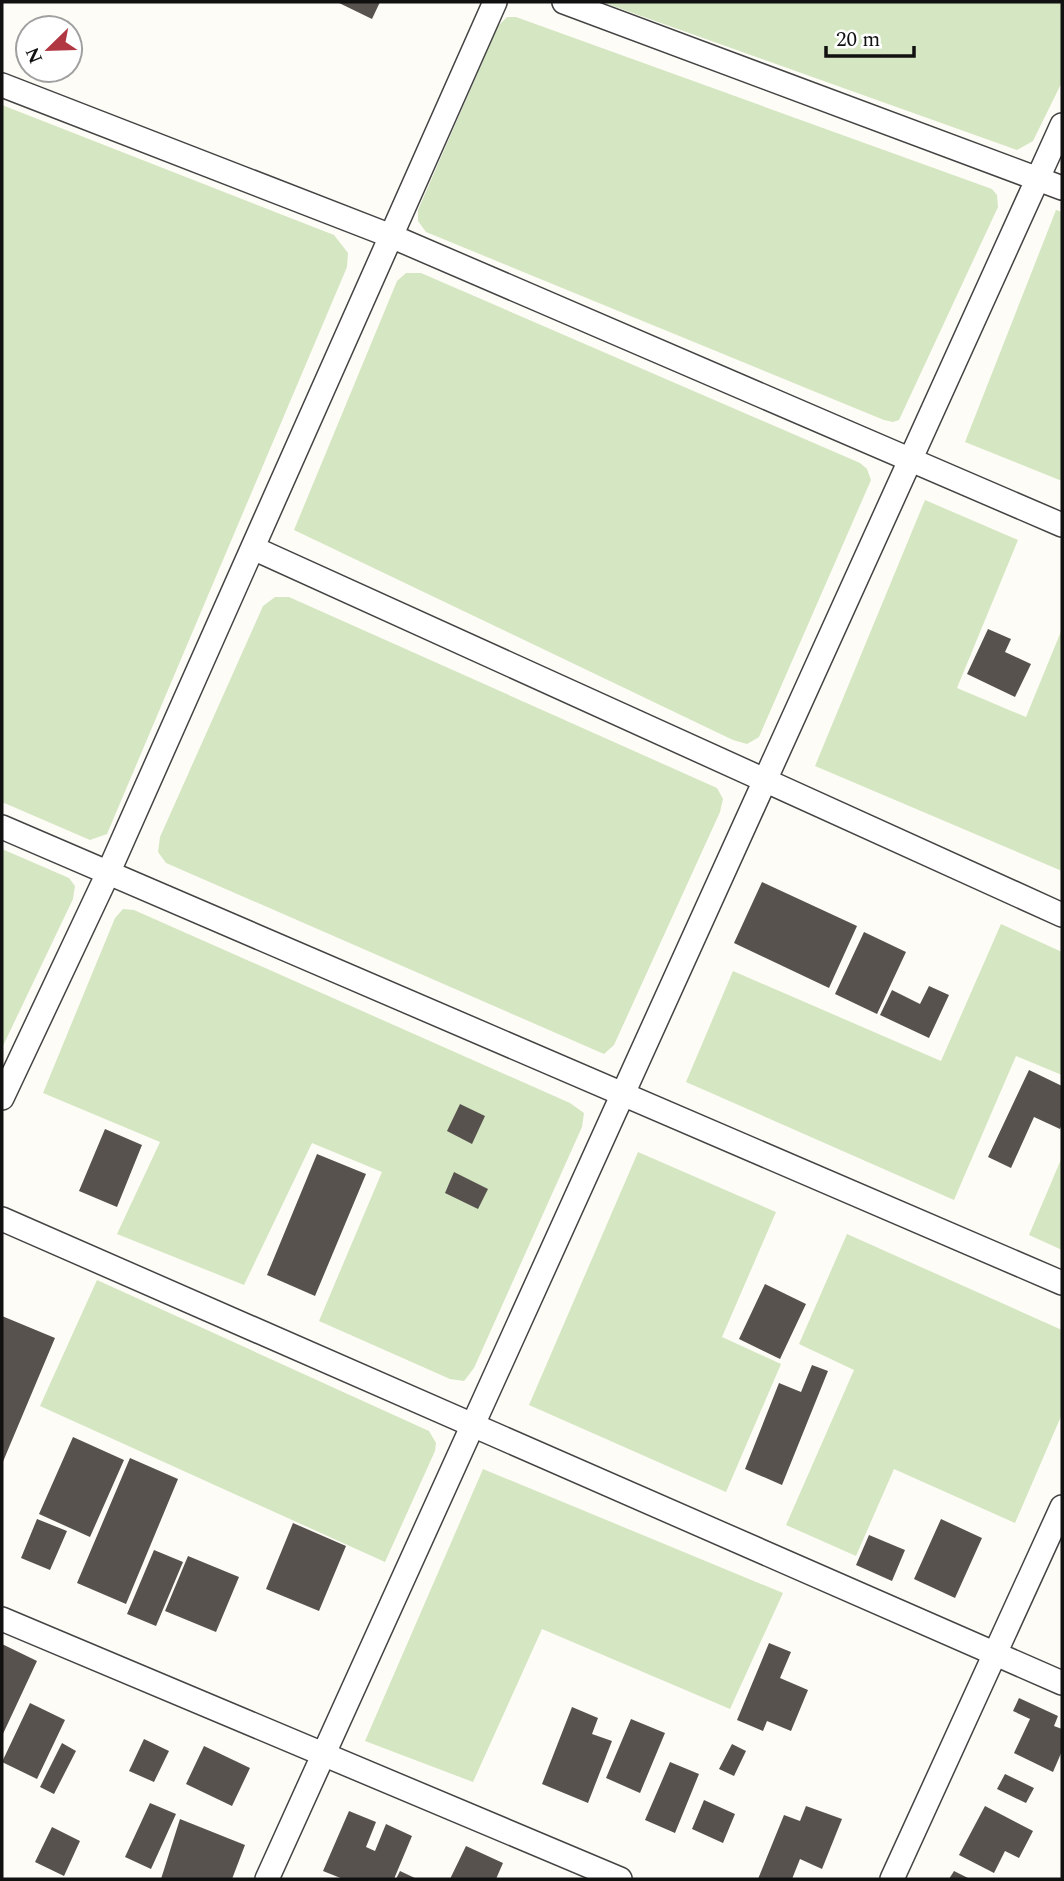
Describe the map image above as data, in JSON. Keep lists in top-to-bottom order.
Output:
{
  "scale_bar": "20 m",
  "north": "bottom left"
}
